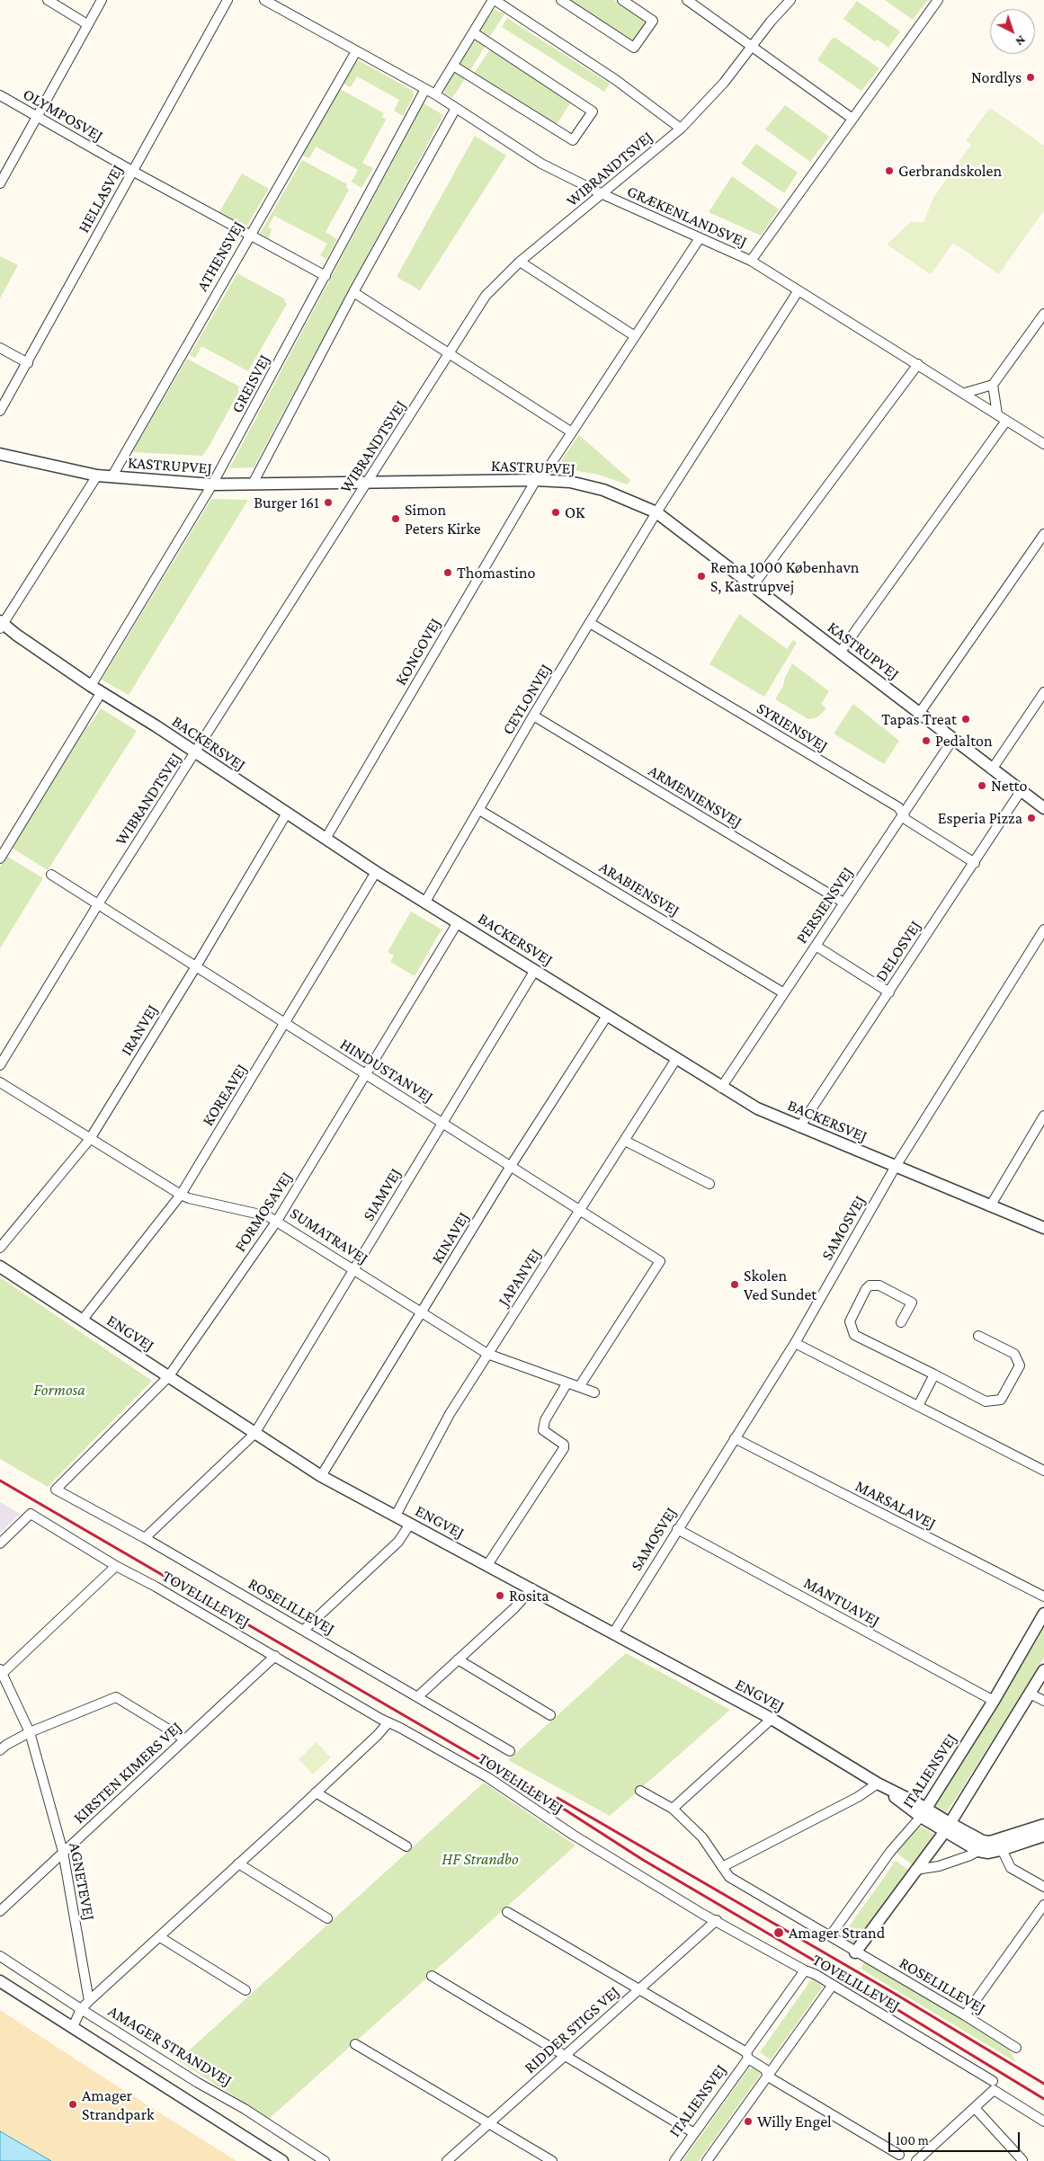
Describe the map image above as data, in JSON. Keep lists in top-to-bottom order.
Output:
{
  "streets": {
    "street": [
      "OLYMPOSVEJ",
      "WIBRANDTSVEJ",
      "HELLASVEJ",
      "GRÆKENLANDSVEJ",
      "ATHENSVEJ",
      "GREISVEJ",
      "KASTRUPVEJ",
      "KONGOVEJ",
      "CEYLONVEJ",
      "SYRIENSVEJ",
      "BACKERSVEJ",
      "ARMENIENSVEJ",
      "ARABIENSVEJ",
      "PERSIENSVEJ",
      "DELOSVEJ",
      "IRANVEJ",
      "HINDUSTANVEJ",
      "KOREAVEJ",
      "SIAMVEJ",
      "FORMOSAVEJ",
      "SAMOSVEJ",
      "SUMATRAVEJ",
      "KINAVEJ",
      "JAPANVEJ",
      "ENGVEJ",
      "MARSALAVEJ",
      "TOVELILLEVEJ",
      "MANTUAVEJ",
      "ROSELILLEVEJ",
      "ITALIENSVEJ",
      "KIRSTEN KIMERS VEJ",
      "AGNETEVEJ",
      "RIDDER STIGS VEJ",
      "AMAGER STRANDVEJ"
    ]
  },
  "crossings": [
    ["OLYMPOSVEJ", "HELLASVEJ"],
    ["OLYMPOSVEJ", "ATHENSVEJ"],
    ["OLYMPOSVEJ", "GREISVEJ"],
    ["WIBRANDTSVEJ", "GRÆKENLANDSVEJ"],
    ["WIBRANDTSVEJ", "KASTRUPVEJ"],
    ["WIBRANDTSVEJ", "BACKERSVEJ"],
    ["WIBRANDTSVEJ", "HINDUSTANVEJ"],
    ["GRÆKENLANDSVEJ", "ATHENSVEJ"],
    ["GRÆKENLANDSVEJ", "GREISVEJ"],
    ["GRÆKENLANDSVEJ", "KONGOVEJ"],
    ["GRÆKENLANDSVEJ", "CEYLONVEJ"],
    ["ATHENSVEJ", "KASTRUPVEJ"],
    ["GREISVEJ", "KASTRUPVEJ"],
    ["GREISVEJ", "BACKERSVEJ"],
    ["KASTRUPVEJ", "KONGOVEJ"],
    ["KASTRUPVEJ", "CEYLONVEJ"],
    ["KASTRUPVEJ", "PERSIENSVEJ"],
    ["KASTRUPVEJ", "DELOSVEJ"],
    ["KONGOVEJ", "BACKERSVEJ"],
    ["CEYLONVEJ", "SYRIENSVEJ"],
    ["CEYLONVEJ", "BACKERSVEJ"],
    ["CEYLONVEJ", "ARMENIENSVEJ"],
    ["CEYLONVEJ", "ARABIENSVEJ"],
    ["SYRIENSVEJ", "PERSIENSVEJ"],
    ["SYRIENSVEJ", "DELOSVEJ"],
    ["BACKERSVEJ", "PERSIENSVEJ"],
    ["BACKERSVEJ", "DELOSVEJ"],
    ["BACKERSVEJ", "IRANVEJ"],
    ["BACKERSVEJ", "KOREAVEJ"],
    ["BACKERSVEJ", "SIAMVEJ"],
    ["BACKERSVEJ", "FORMOSAVEJ"],
    ["BACKERSVEJ", "SAMOSVEJ"],
    ["BACKERSVEJ", "KINAVEJ"],
    ["BACKERSVEJ", "JAPANVEJ"],
    ["ARMENIENSVEJ", "PERSIENSVEJ"],
    ["ARABIENSVEJ", "PERSIENSVEJ"],
    ["IRANVEJ", "HINDUSTANVEJ"],
    ["IRANVEJ", "SUMATRAVEJ"],
    ["HINDUSTANVEJ", "KOREAVEJ"],
    ["HINDUSTANVEJ", "SIAMVEJ"],
    ["HINDUSTANVEJ", "FORMOSAVEJ"],
    ["HINDUSTANVEJ", "SUMATRAVEJ"],
    ["HINDUSTANVEJ", "KINAVEJ"],
    ["HINDUSTANVEJ", "JAPANVEJ"],
    ["KOREAVEJ", "SUMATRAVEJ"],
    ["KOREAVEJ", "ENGVEJ"],
    ["SIAMVEJ", "SUMATRAVEJ"],
    ["SIAMVEJ", "ENGVEJ"],
    ["SIAMVEJ", "ROSELILLEVEJ"],
    ["FORMOSAVEJ", "SUMATRAVEJ"],
    ["FORMOSAVEJ", "ENGVEJ"],
    ["FORMOSAVEJ", "ROSELILLEVEJ"],
    ["SAMOSVEJ", "ENGVEJ"],
    ["SAMOSVEJ", "MARSALAVEJ"],
    ["SAMOSVEJ", "MANTUAVEJ"],
    ["SUMATRAVEJ", "KINAVEJ"],
    ["SUMATRAVEJ", "JAPANVEJ"],
    ["KINAVEJ", "ENGVEJ"],
    ["JAPANVEJ", "ENGVEJ"],
    ["ENGVEJ", "ITALIENSVEJ"],
    ["TOVELILLEVEJ", "ITALIENSVEJ"],
    ["TOVELILLEVEJ", "KIRSTEN KIMERS VEJ"],
    ["TOVELILLEVEJ", "RIDDER STIGS VEJ"],
    ["MANTUAVEJ", "ITALIENSVEJ"],
    ["ROSELILLEVEJ", "ITALIENSVEJ"],
    ["KIRSTEN KIMERS VEJ", "AGNETEVEJ"]
  ],
  "parks": ["Formosa", "HF Strandbo"],
  "places": [
    "Nordlys",
    "Gerbrandskolen",
    "Burger 161",
    "OK",
    "Simon Peters Kirke",
    "Thomastino",
    "Rema 1000 København S, Kastrupvej",
    "Tapas Treat",
    "Pedalton",
    "Netto",
    "Esperia Pizza",
    "Skolen Ved Sundet",
    "Rosita",
    "Amager Strand",
    "Amager Strandpark",
    "Willy Engel"
  ],
  "scale_bar": "100 m",
  "north": "bottom right"
}
